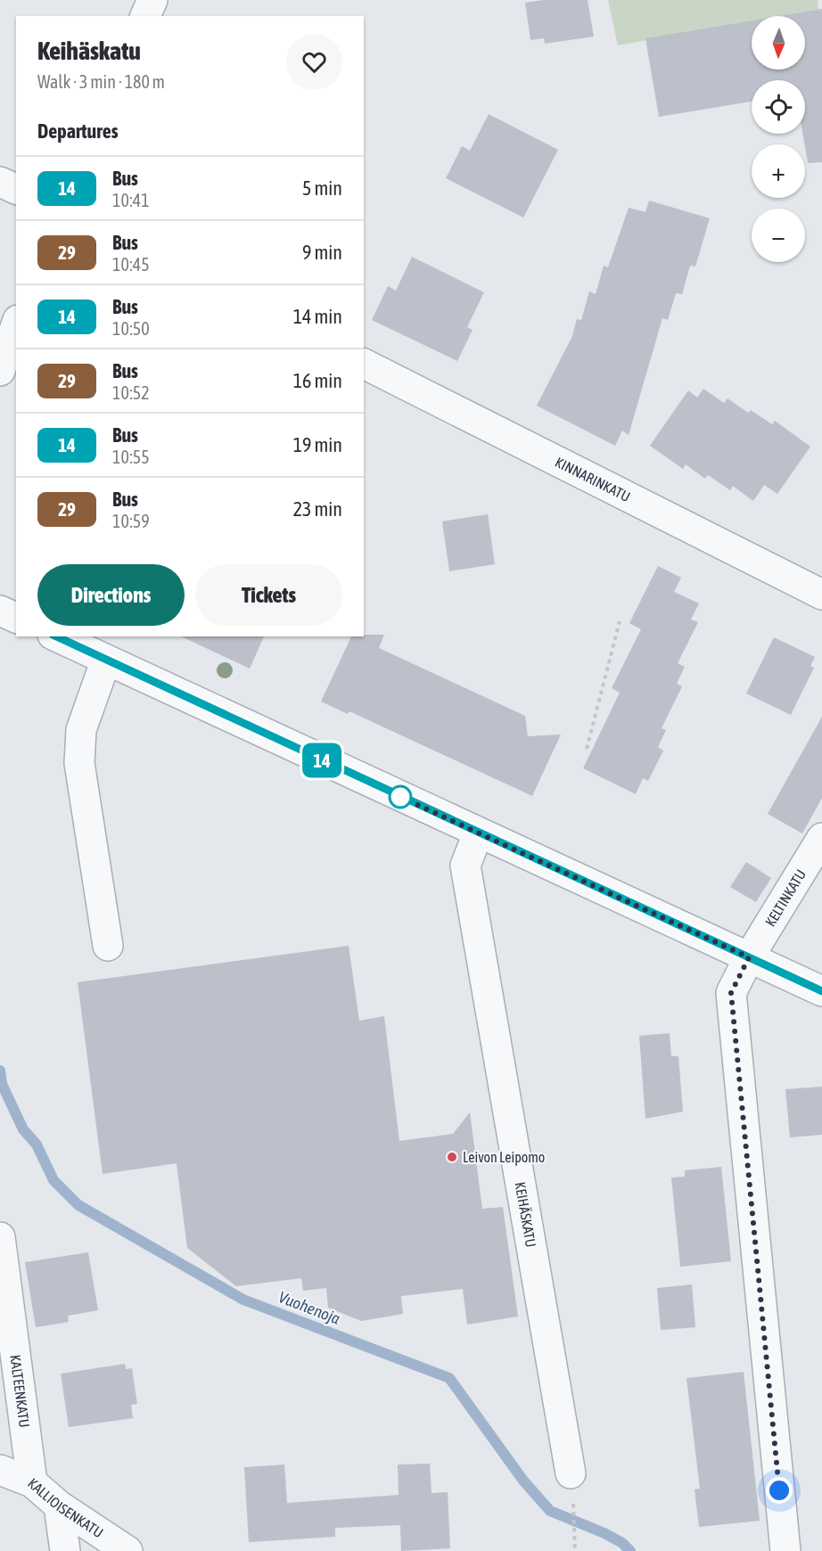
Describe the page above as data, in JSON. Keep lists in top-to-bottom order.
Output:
{
  "streets": {
    "street": [
      "KINNARINKATU",
      "KELTINKATU",
      "KEIHÄSKATU",
      "KALTEENKATU",
      "KALLIOISENKATU"
    ]
  },
  "crossings": [
    ["KALTEENKATU", "KALLIOISENKATU"]
  ],
  "water": ["Vuohenoja"],
  "places": ["Leivon Leipomo"],
  "lines": ["bus line 14"],
  "north": "bottom",
  "page": {
    "on_map": "14",
    "map_buttons": ["+", "−"],
    "heading": [
      ["Keihäskatu", "Walk · 3 min · 180 m"],
      "Departures"
    ],
    "list": [
      {
        "mark": "14",
        "name": "Bus",
        "note": "10:41",
        "value": "5 min"
      },
      {
        "mark": "29",
        "name": "Bus",
        "note": "10:45",
        "value": "9 min"
      },
      {
        "mark": "14",
        "name": "Bus",
        "note": "10:50",
        "value": "14 min"
      },
      {
        "mark": "29",
        "name": "Bus",
        "note": "10:52",
        "value": "16 min"
      },
      {
        "mark": "14",
        "name": "Bus",
        "note": "10:55",
        "value": "19 min"
      },
      {
        "mark": "29",
        "name": "Bus",
        "note": "10:59",
        "value": "23 min"
      }
    ],
    "buttons": ["Directions", "Tickets"]
  }
}
